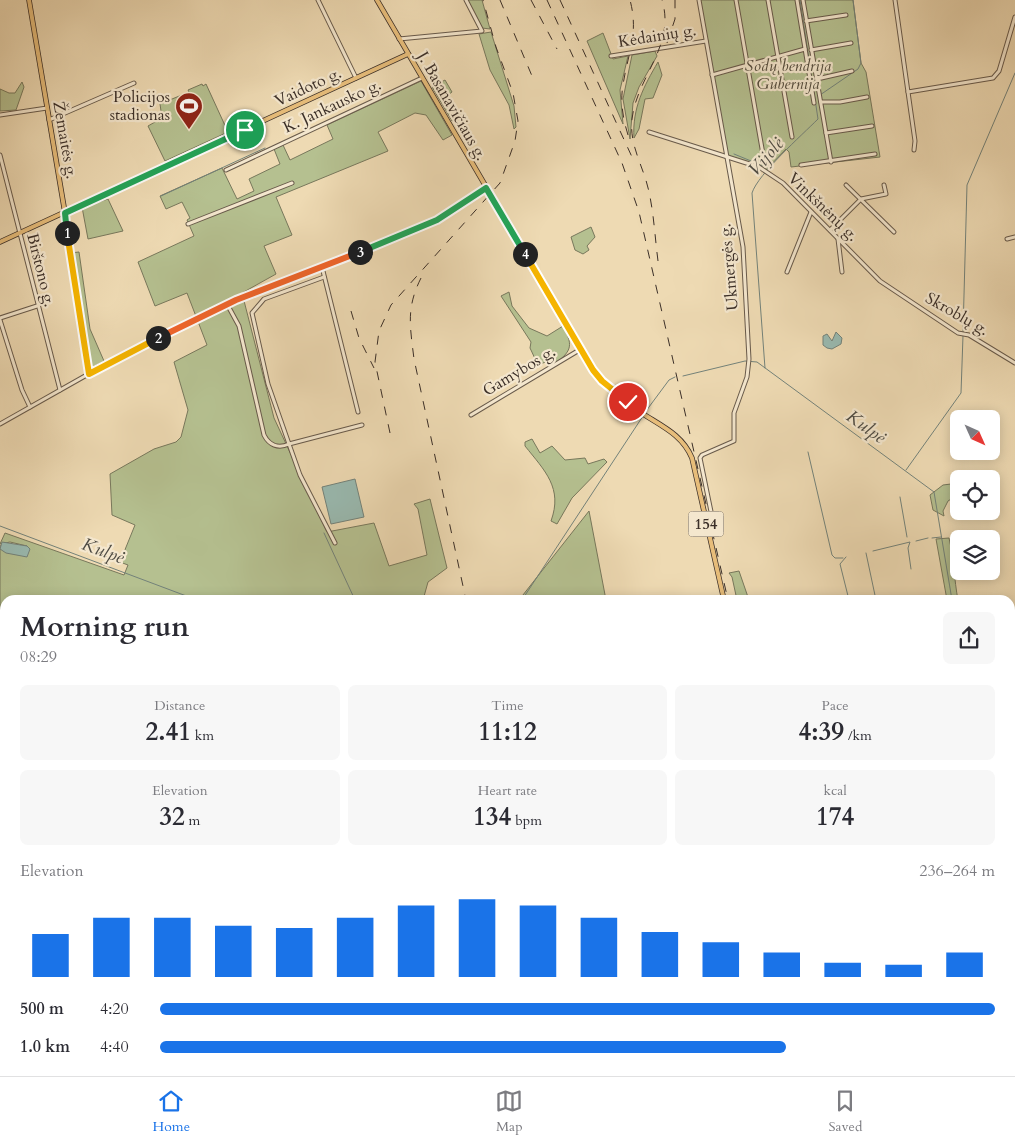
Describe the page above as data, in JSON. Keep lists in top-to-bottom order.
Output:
{
  "streets": {
    "main road": [
      "Vaidoto g.",
      "J. Basanavičiaus g.",
      "Žemaitės g.",
      "154"
    ],
    "street": [
      "Kėdainių g.",
      "K. Jankausko g.",
      "Vinkšnėnų g.",
      "Ukmergės g.",
      "Birštono g.",
      "Skroblų g.",
      "Gamybos g."
    ]
  },
  "crossings": [
    ["Kėdainių g.", "Ukmergės g."],
    ["Vaidoto g.", "J. Basanavičiaus g."],
    ["Vaidoto g.", "Žemaitės g."],
    ["Vaidoto g.", "Birštono g."],
    ["K. Jankausko g.", "J. Basanavičiaus g."],
    ["J. Basanavičiaus g.", "Gamybos g."],
    ["Vinkšnėnų g.", "Ukmergės g."],
    ["Vinkšnėnų g.", "Skroblų g."]
  ],
  "water": ["Vijolė", "Kulpė"],
  "parks": ["Sodų bendrija Gubernija"],
  "places": {
    "sports": ["Policijos stadionas"]
  },
  "north": "bottom right",
  "page": {
    "pins": [
      "1",
      "3",
      "4",
      "2"
    ],
    "heading": ["Morning run", "08:29"],
    "stats": [
      ["Distance", "2.41 km"],
      ["Time", "11:12"],
      ["Pace", "4:39 /km"],
      ["Elevation", "32 m"],
      ["Heart rate", "134 bpm"],
      ["kcal", "174"]
    ],
    "chart": ["Elevation", "236–264 m"],
    "list": [
      {
        "name": "500 m",
        "note": "4:20"
      },
      {
        "name": "1.0 km",
        "note": "4:40"
      }
    ],
    "tabs": ["Home", "Map", "Saved"]
  }
}
